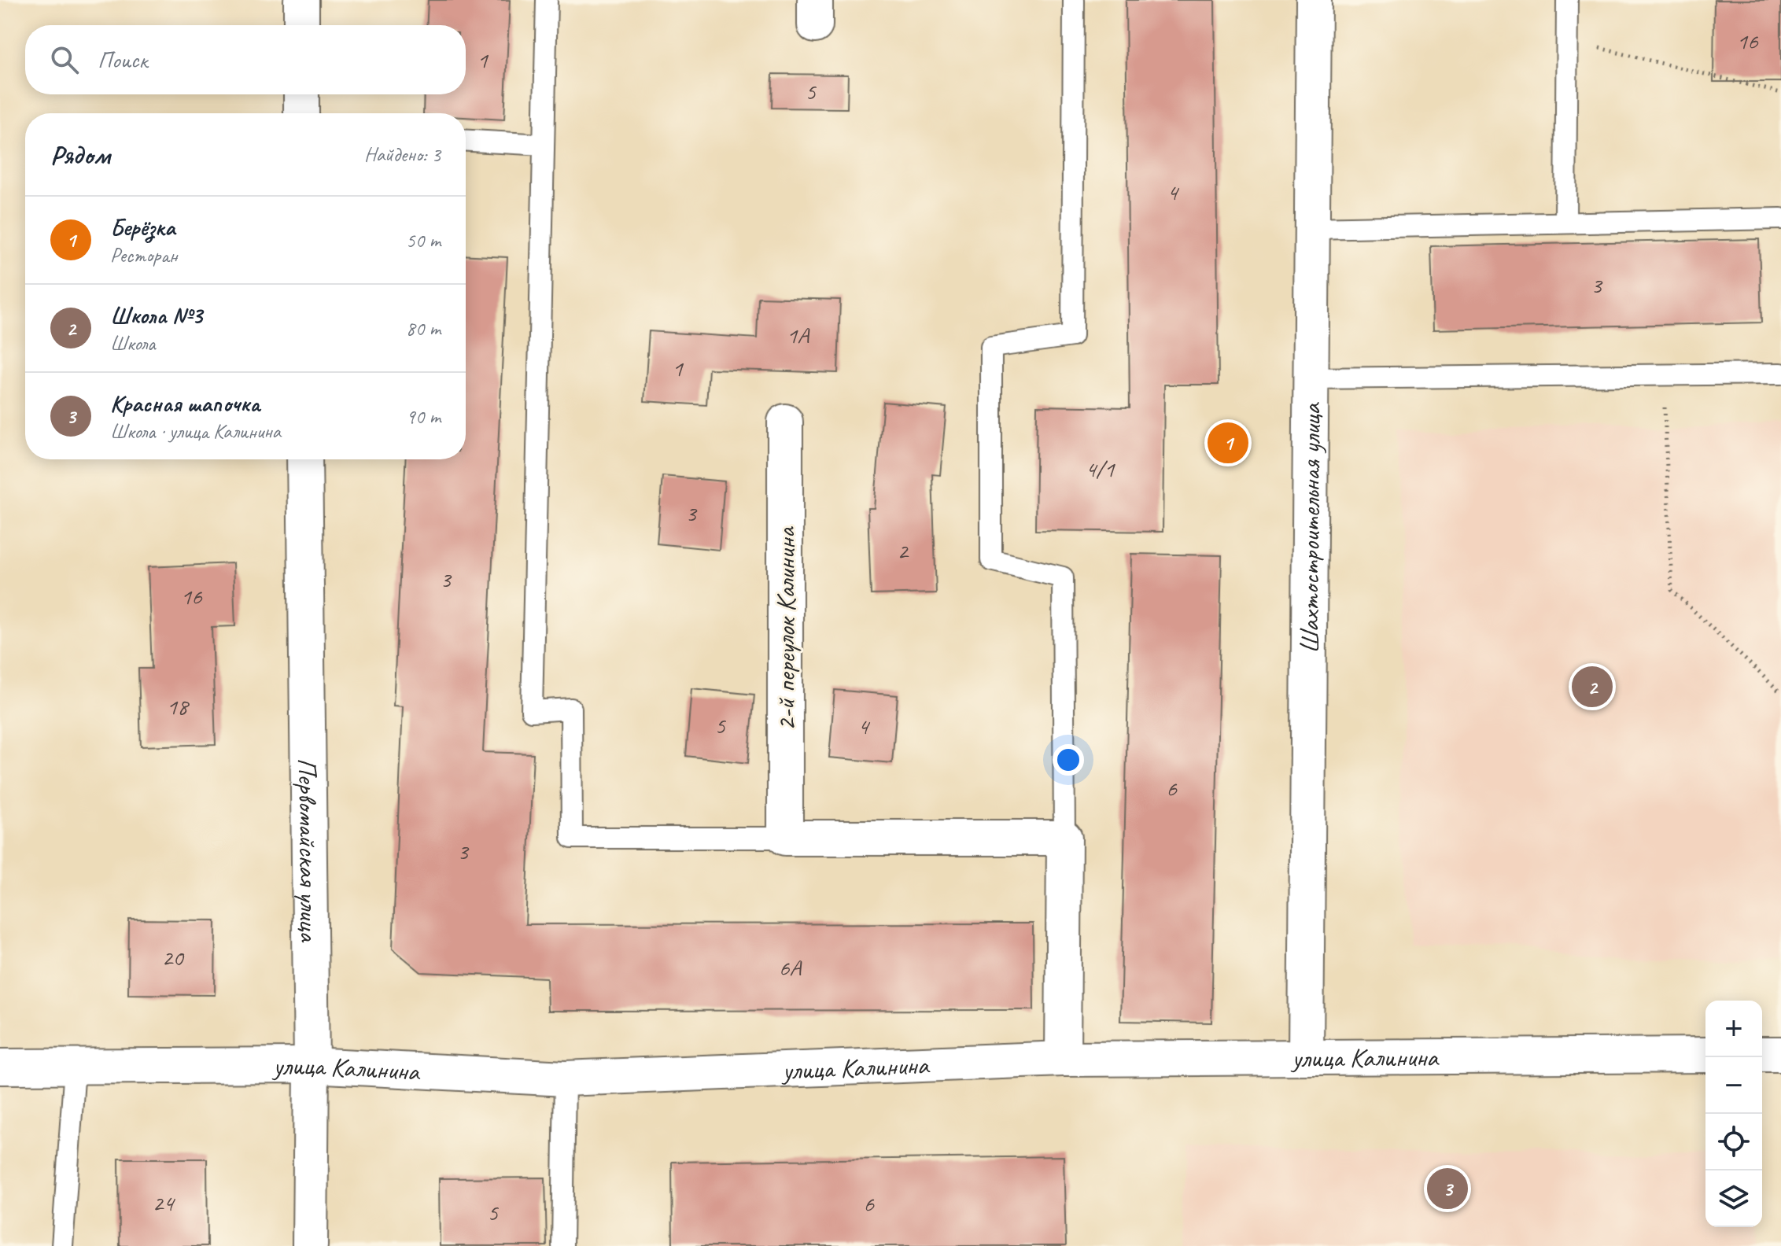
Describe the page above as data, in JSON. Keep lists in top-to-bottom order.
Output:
{
  "streets": {
    "street": [
      "Шахтостроительная улица",
      "2-й переулок Калинина",
      "Первомайская улица",
      "улица Калинина"
    ]
  },
  "crossings": [
    ["Шахтостроительная улица", "улица Калинина"],
    ["Первомайская улица", "улица Калинина"]
  ],
  "house_numbers": [
    "16",
    "1",
    "5",
    "4",
    "3",
    "1А",
    "1",
    "4/1",
    "3",
    "2",
    "3",
    "16",
    "18",
    "5",
    "4",
    "6",
    "3",
    "20",
    "6А",
    "24",
    "6",
    "5"
  ],
  "page": {
    "search": "Поиск",
    "heading": ["Рядом", "Найдено: 3"],
    "list": [
      {
        "mark": "1",
        "name": "Берёзка",
        "note": "Ресторан",
        "value": "50 m"
      },
      {
        "mark": "2",
        "name": "Школа №3",
        "note": "Школа",
        "value": "80 m"
      },
      {
        "mark": "3",
        "name": "Красная шапочка",
        "note": "Школа · улица Калинина",
        "value": "90 m"
      }
    ],
    "pins": ["1", "2", "3"],
    "map_buttons": ["+", "−"]
  }
}
